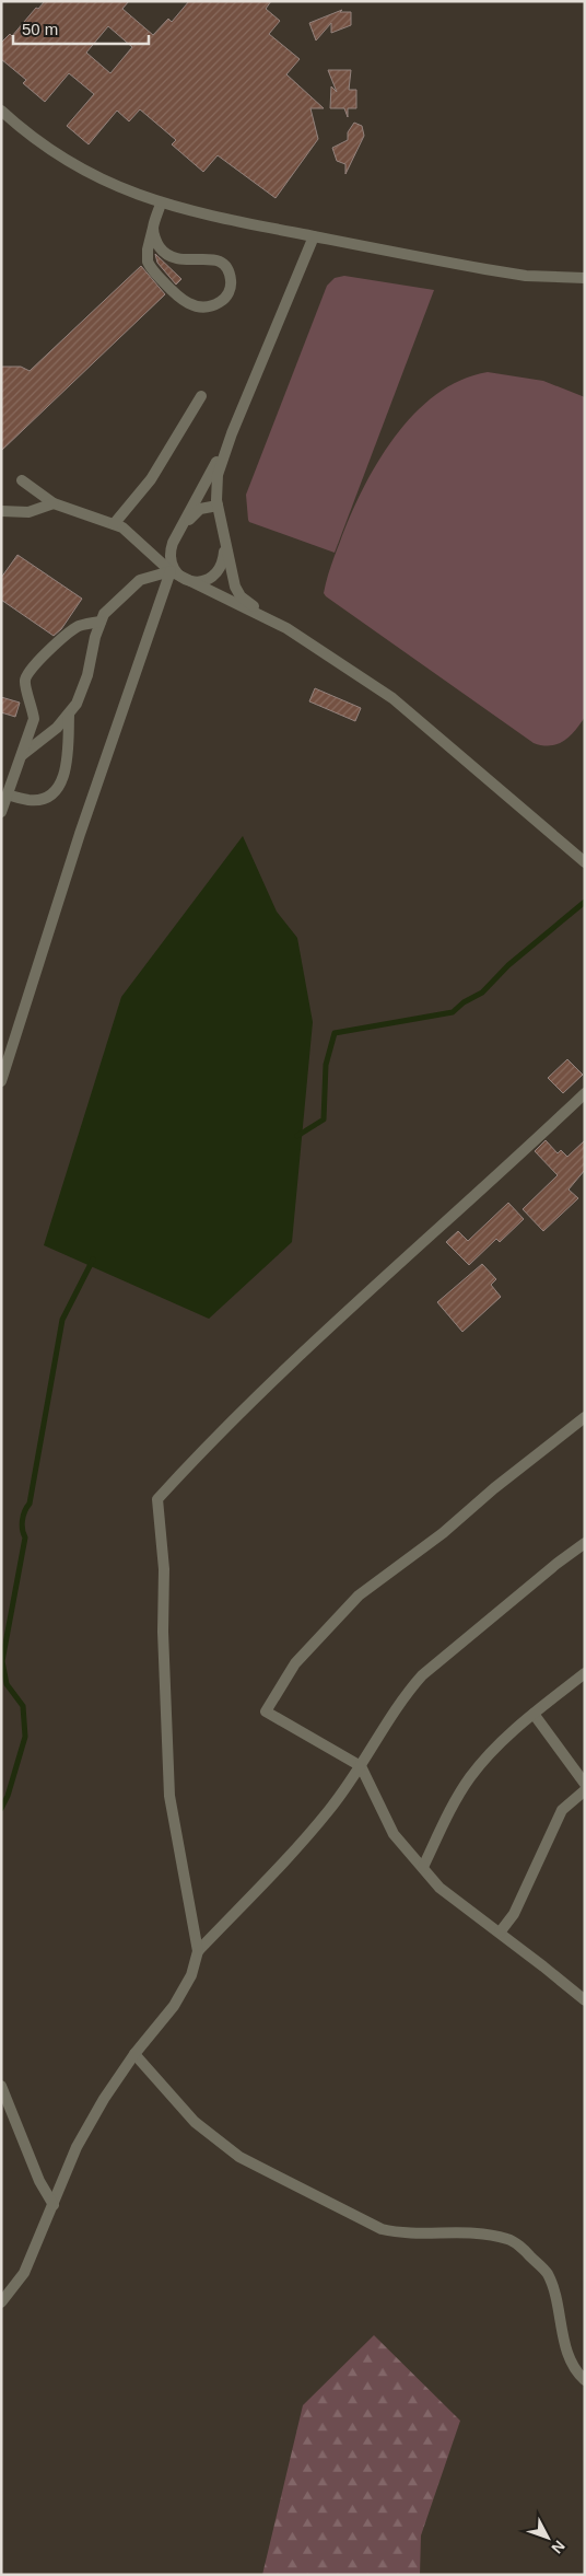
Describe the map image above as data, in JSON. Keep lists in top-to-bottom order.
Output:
{
  "scale_bar": "50 m",
  "north": "bottom right"
}
